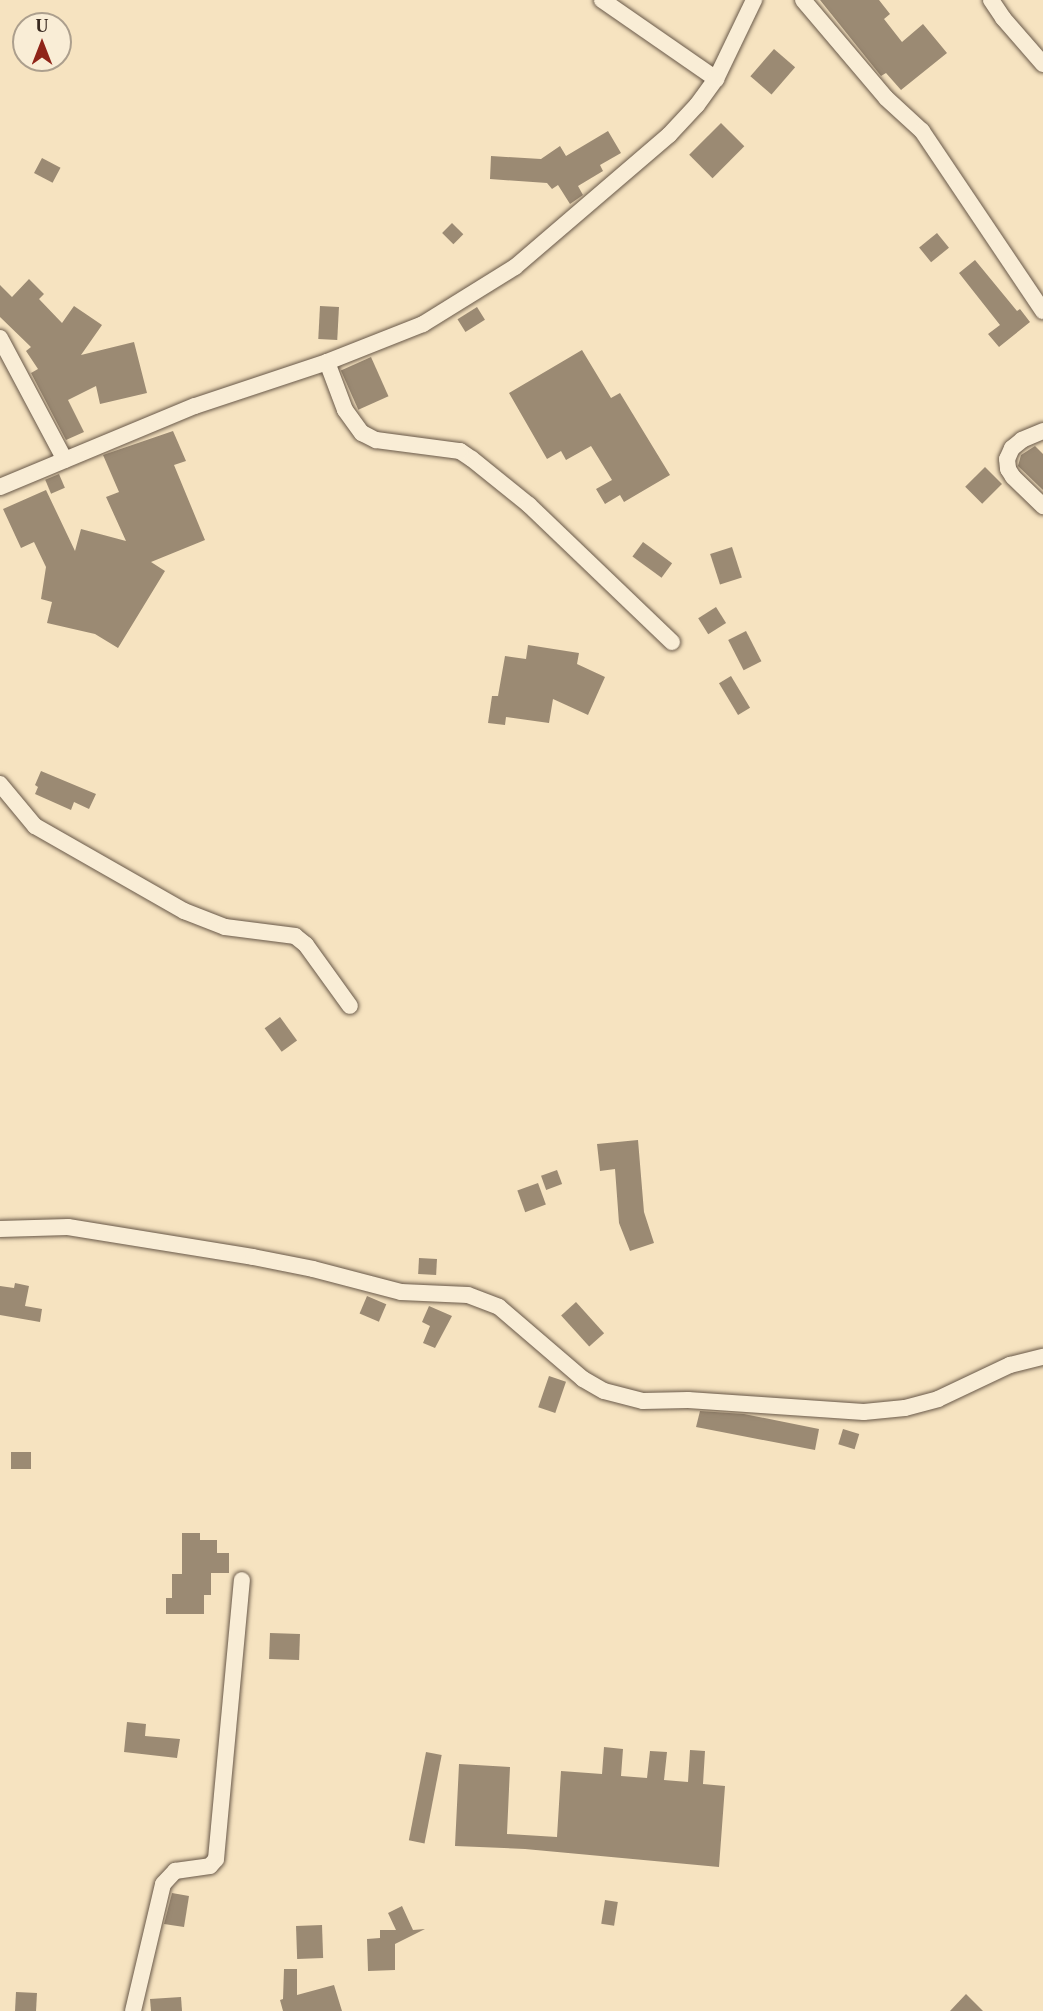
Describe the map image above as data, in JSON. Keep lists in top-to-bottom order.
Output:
{
  "north": "top"
}
